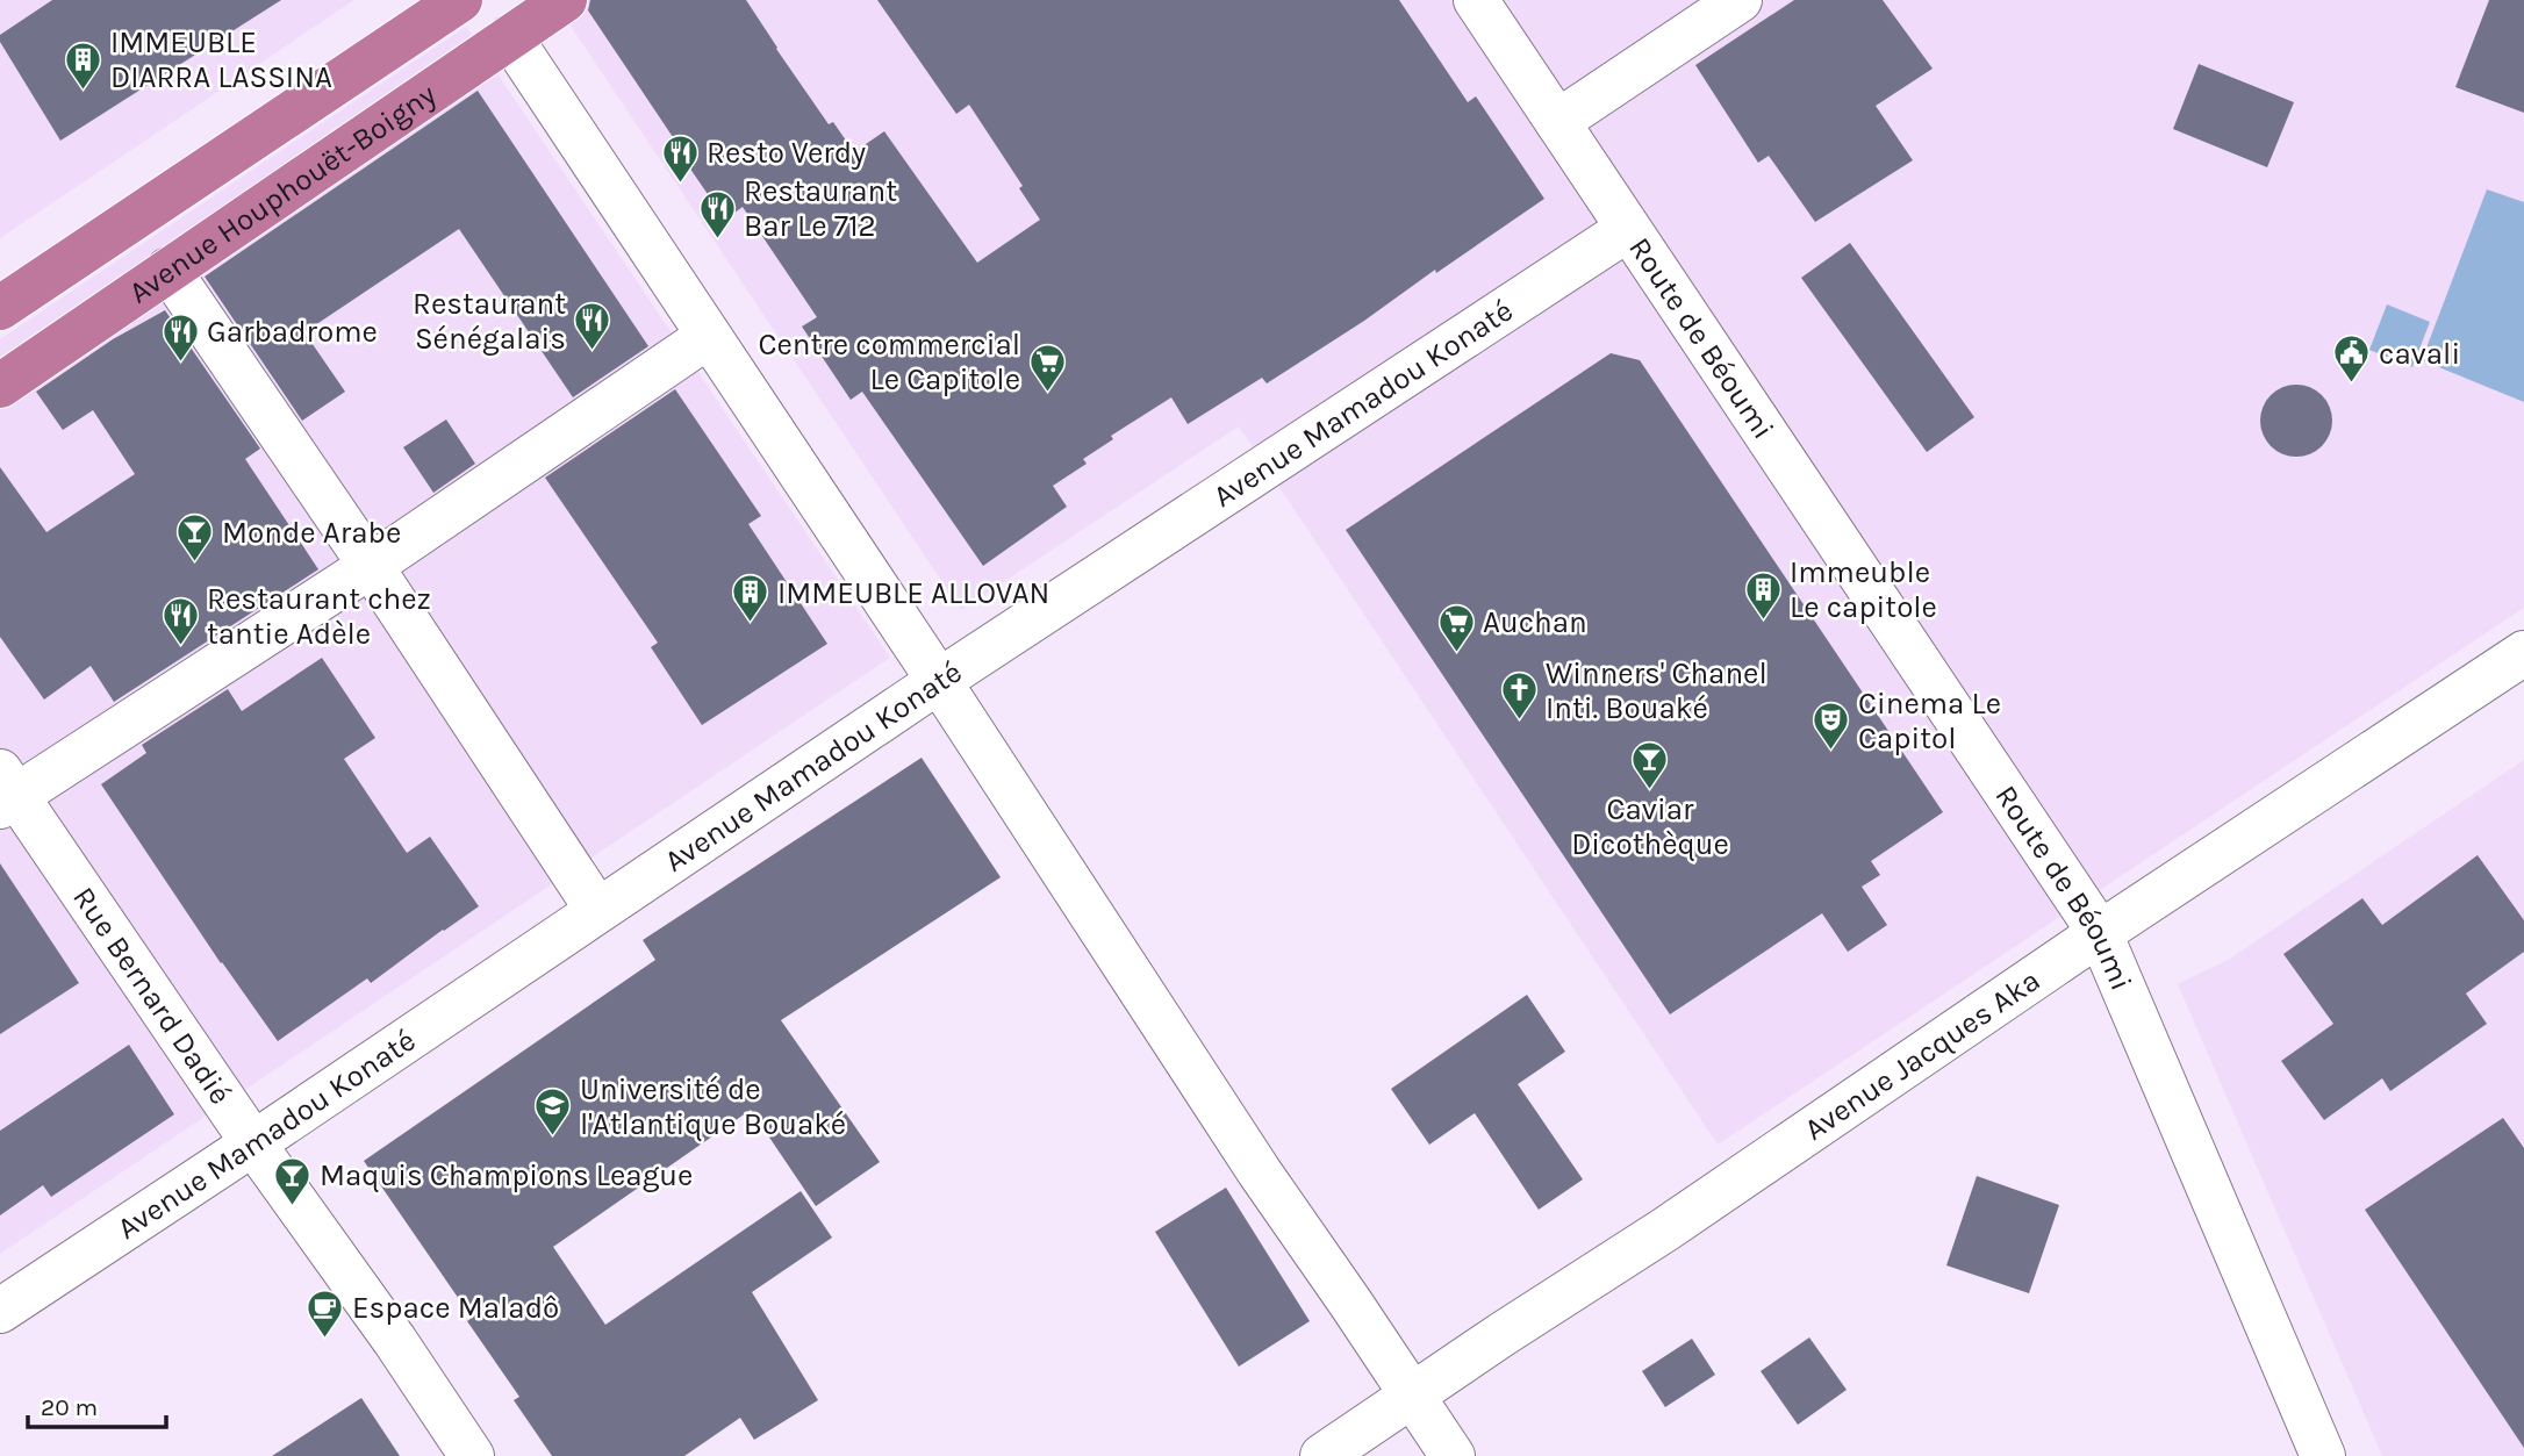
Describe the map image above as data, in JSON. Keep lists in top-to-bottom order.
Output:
{
  "streets": {
    "highway": ["Avenue Houphouët-Boigny"],
    "street": [
      "Route de Béoumi",
      "Avenue Mamadou Konaté",
      "Rue Bernard Dadié",
      "Avenue Jacques Aka"
    ]
  },
  "crossings": [
    ["Route de Béoumi", "Avenue Mamadou Konaté"],
    ["Route de Béoumi", "Avenue Jacques Aka"],
    ["Avenue Mamadou Konaté", "Rue Bernard Dadié"]
  ],
  "places": {
    "building": ["IMMEUBLE DIARRA LASSINA", "Immeuble Le capitole", "IMMEUBLE ALLOVAN"],
    "restaurant": [
      "Resto Verdy",
      "Restaurant Bar Le 712",
      "Restaurant Sénégalais",
      "Garbadrome",
      "Restaurant chez tantie Adèle"
    ],
    "public building": ["cavali"],
    "supermarket": ["Centre commercial Le Capitole", "Auchan"],
    "bar": ["Monde Arabe", "Caviar Dicothèque", "Maquis Champions League"],
    "church": ["Winners' Chanel Inti. Bouaké"],
    "theatre": ["Cinema Le Capitol"],
    "school or university": ["Université de l'Atlantique Bouaké"],
    "cafe": ["Espace Maladô"]
  },
  "scale_bar": "20 m"
}
